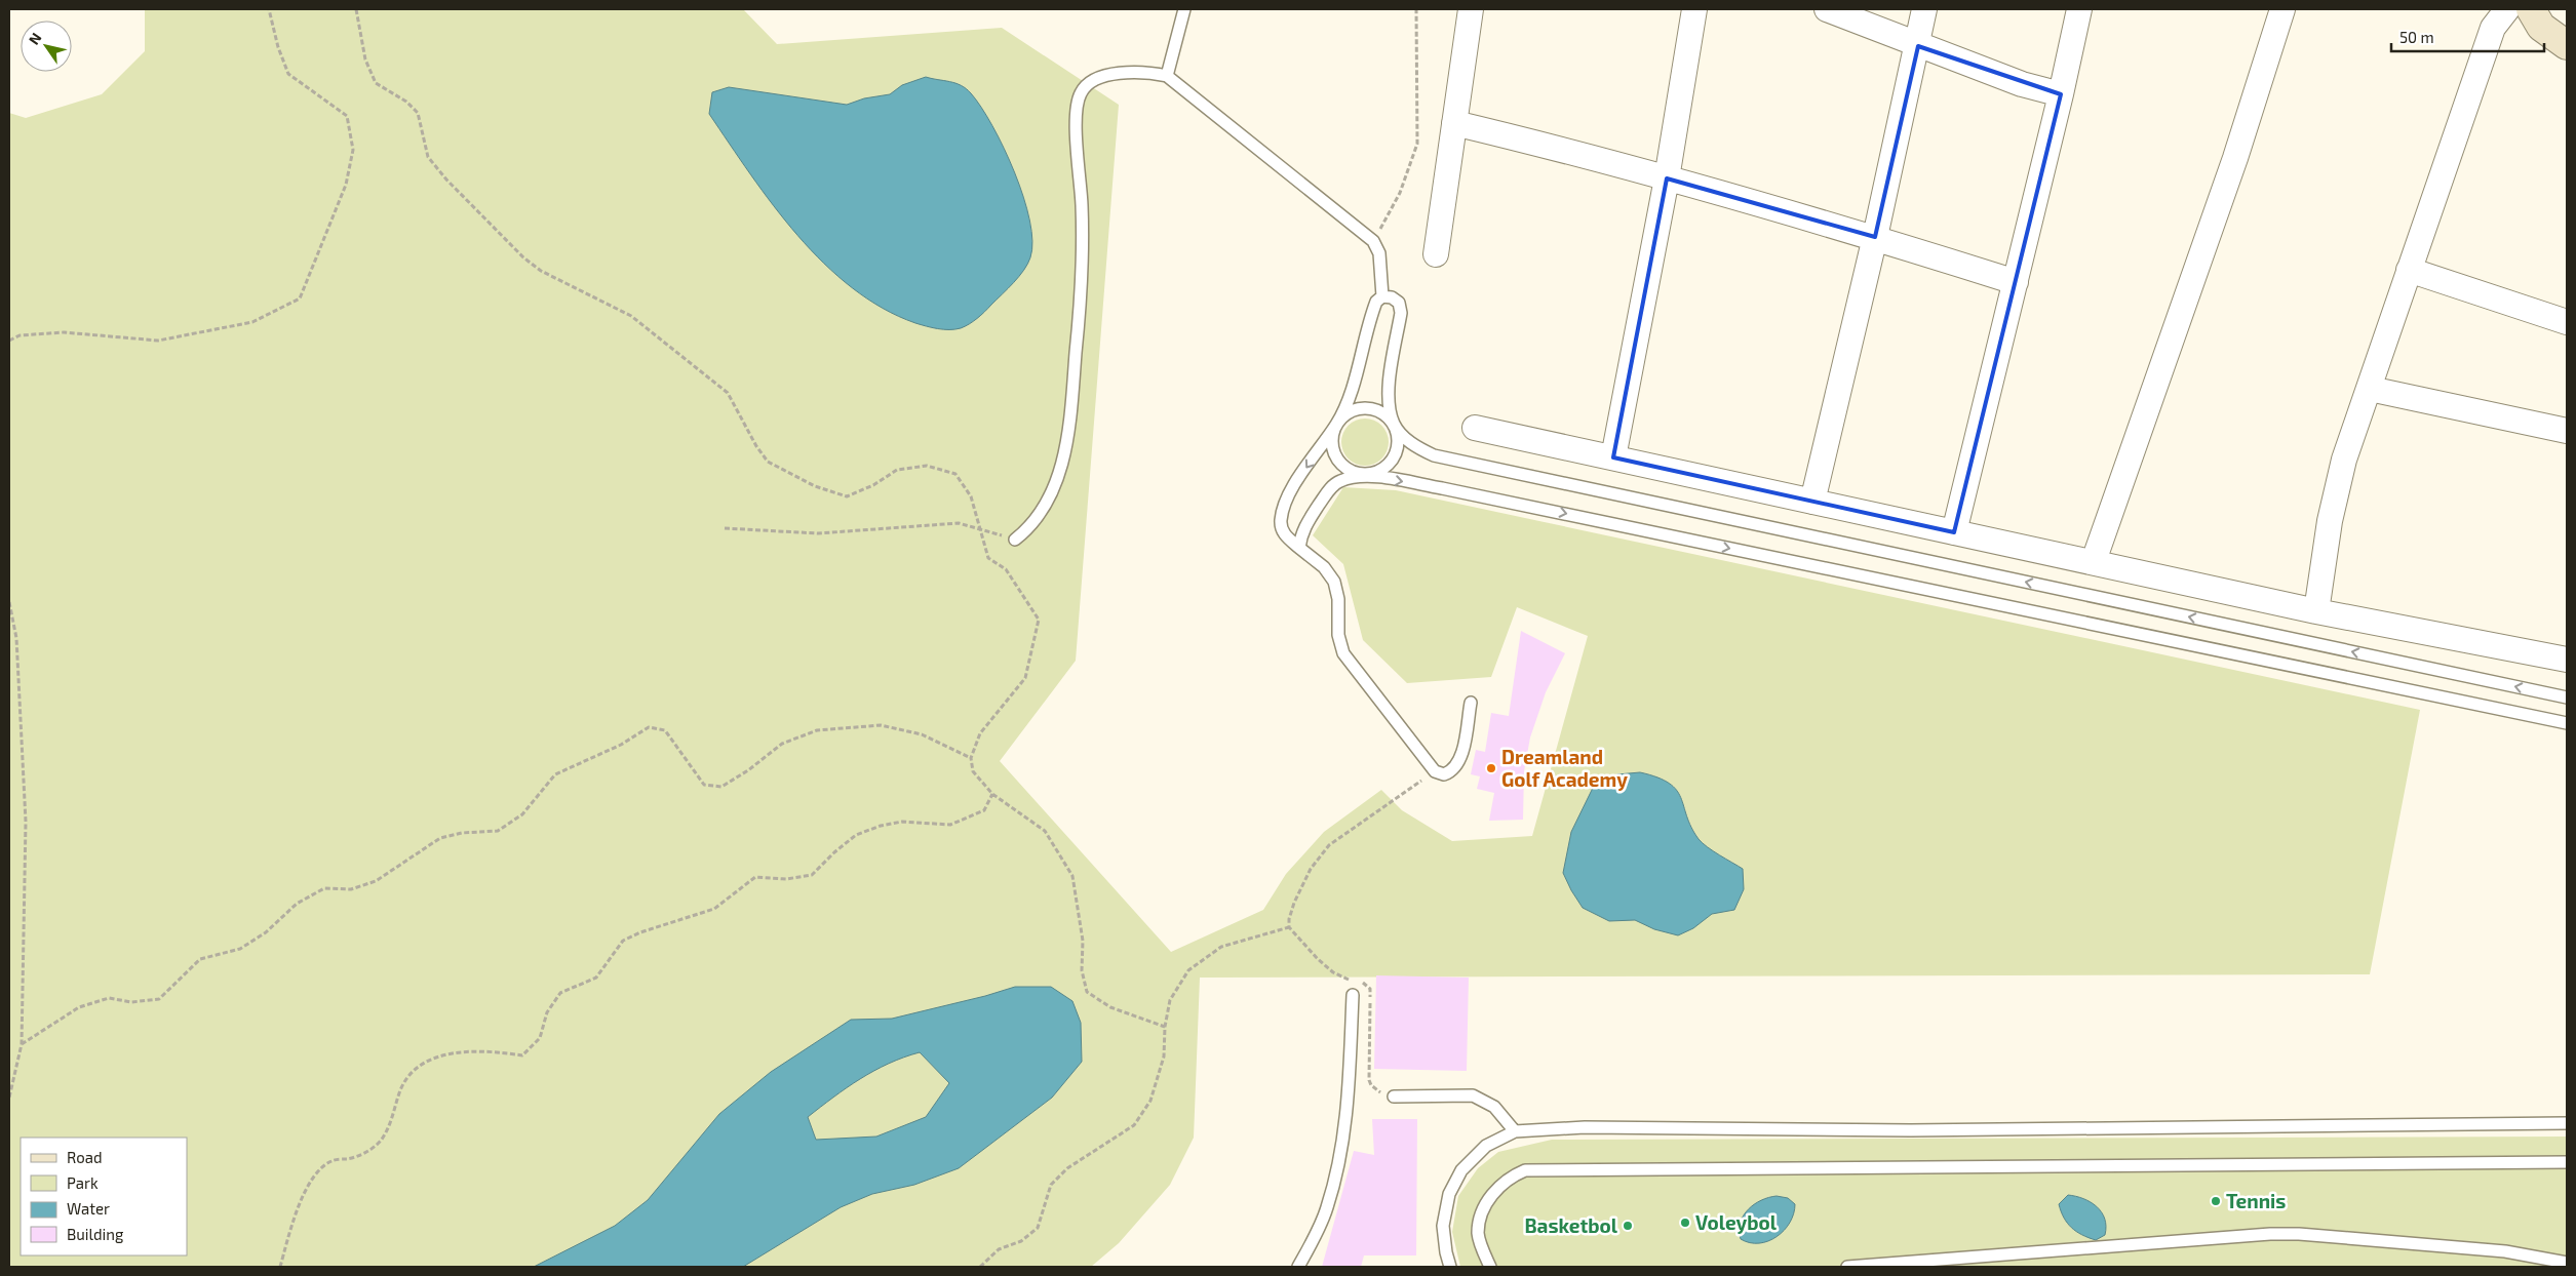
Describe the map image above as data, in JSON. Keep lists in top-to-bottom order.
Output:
{
  "places": [
    "Dreamland Golf Academy",
    "Tennis",
    "Voleybol",
    "Basketbol"
  ],
  "legend": [
    "Road",
    "Park",
    "Water",
    "Building"
  ],
  "scale_bar": "50 m",
  "north": "top left"
}
